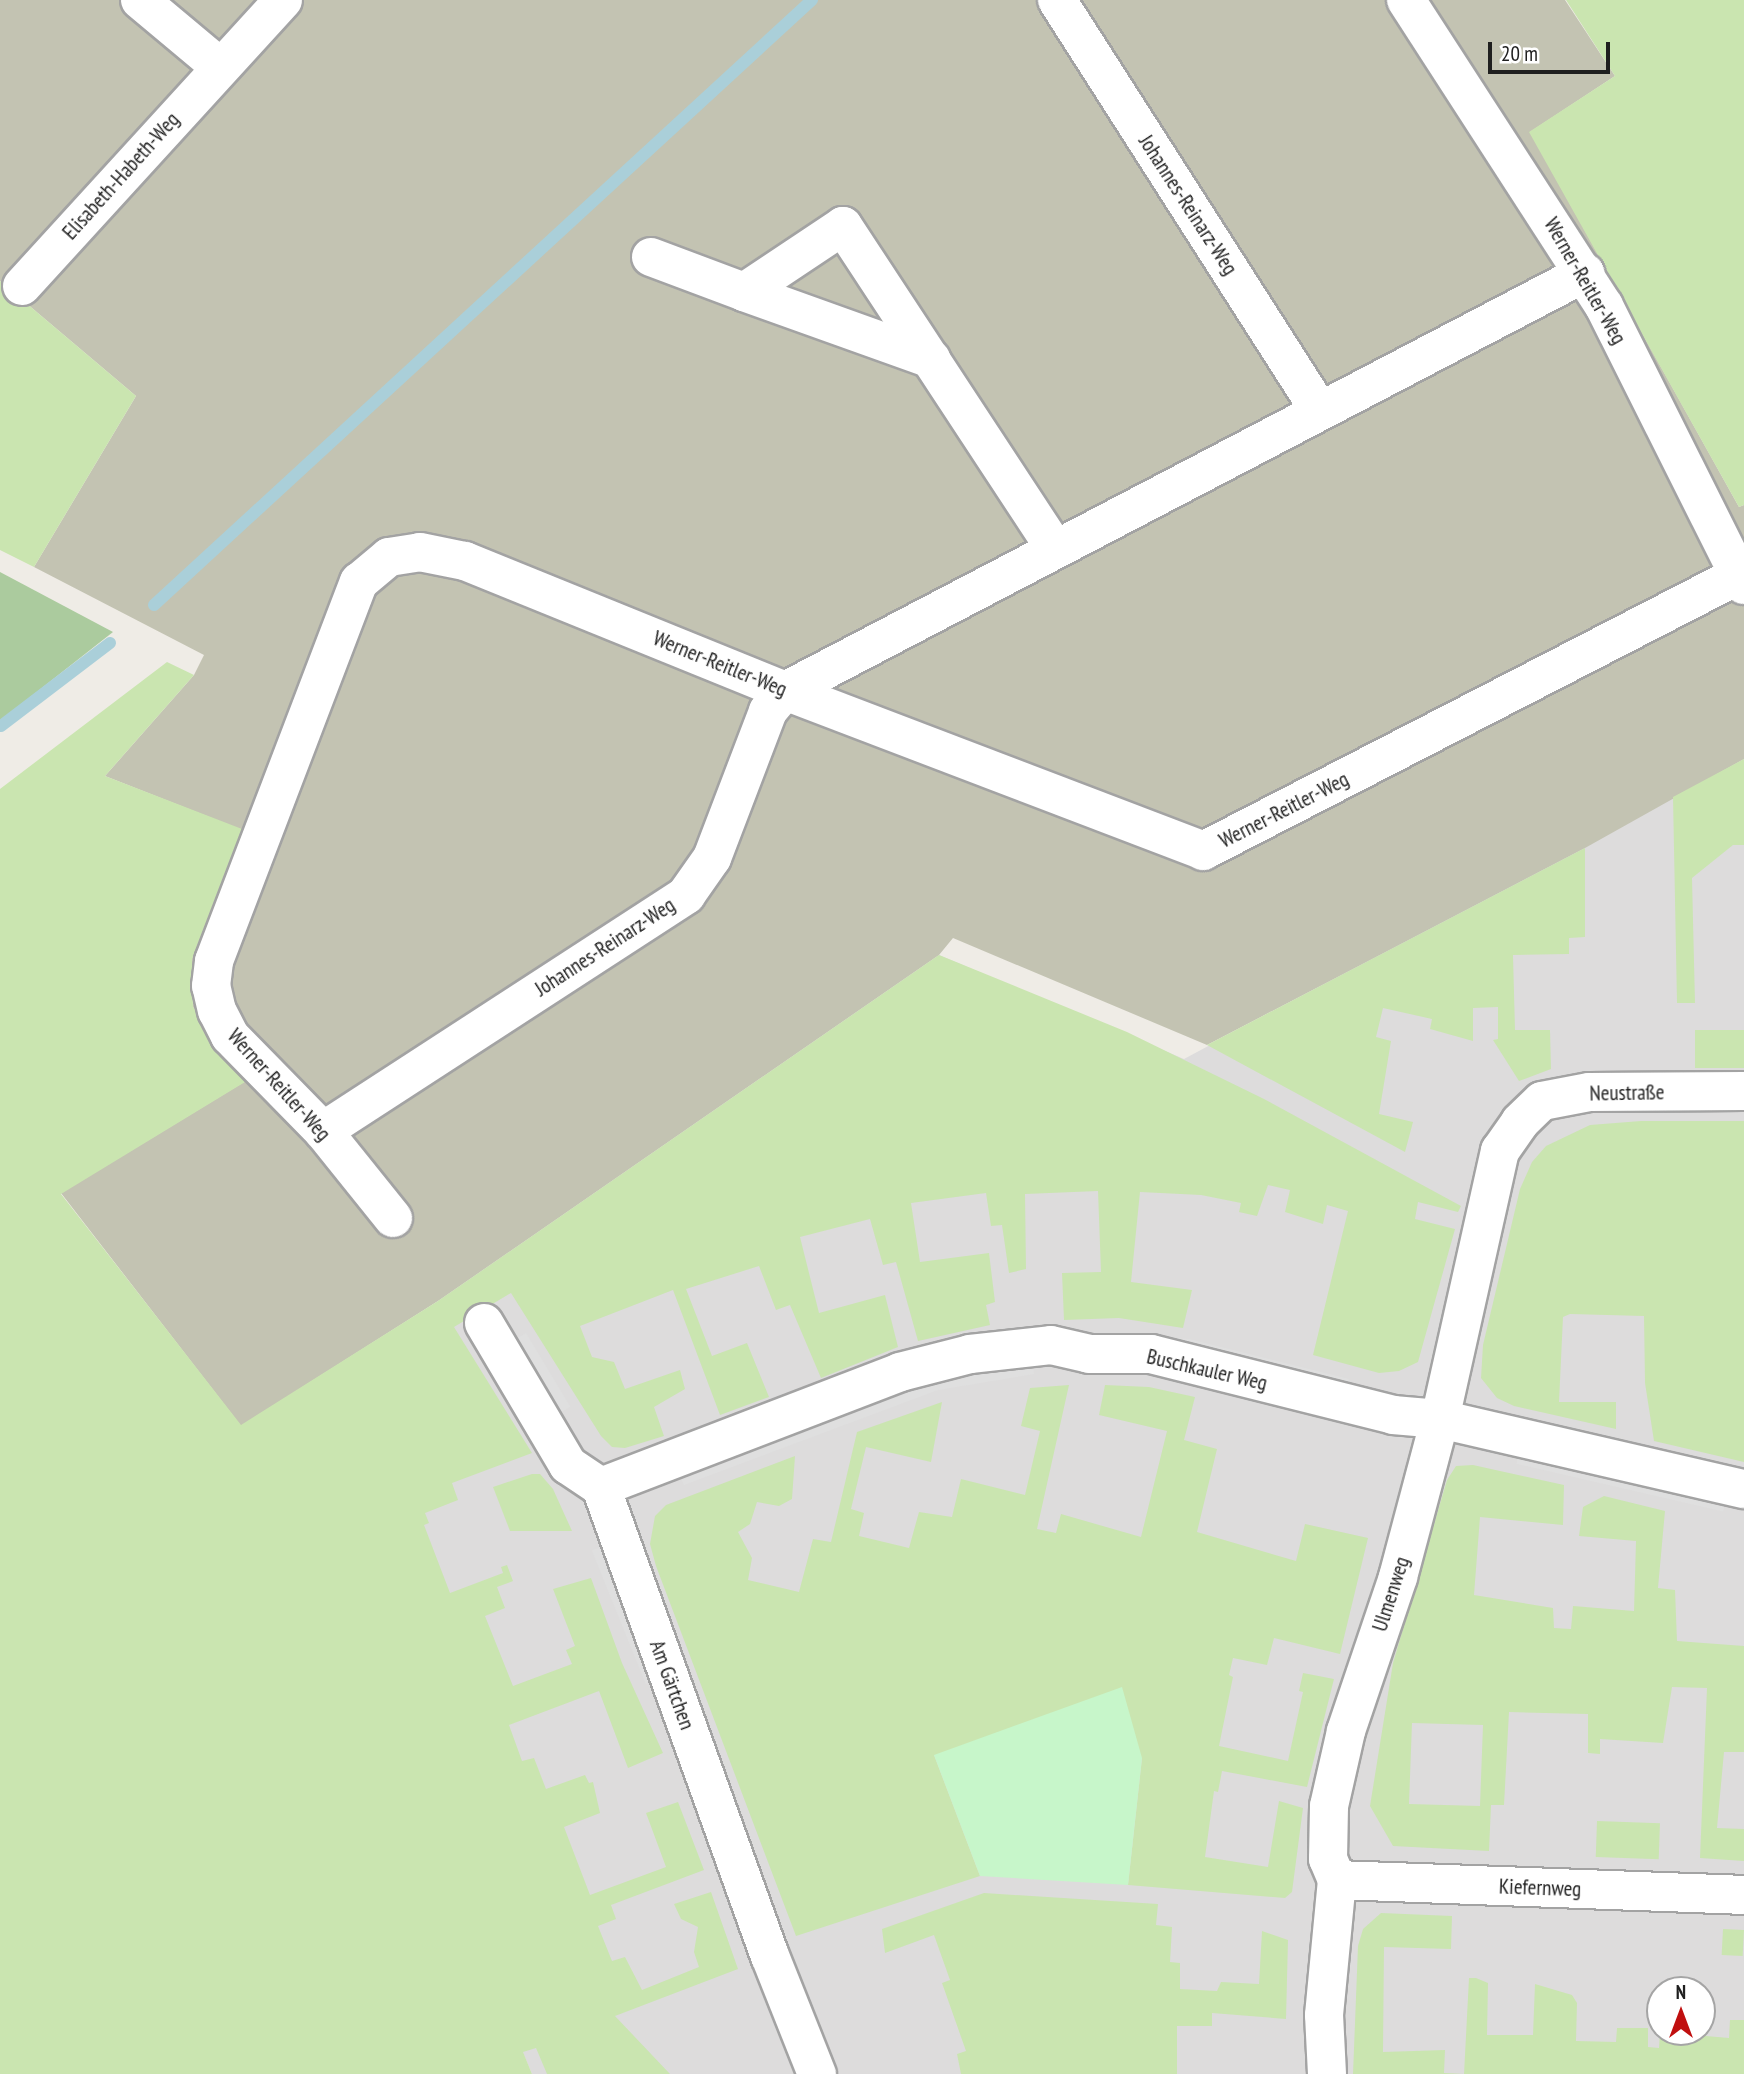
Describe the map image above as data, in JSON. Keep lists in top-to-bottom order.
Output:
{
  "streets": {
    "street": [
      "Elisabeth-Habeth-Weg",
      "Johannes-Reinarz-Weg",
      "Werner-Reitler-Weg",
      "Neustraße",
      "Buschkauler Weg",
      "Ulmenweg",
      "Am Gärtchen",
      "Kiefernweg"
    ]
  },
  "crossings": [
    ["Johannes-Reinarz-Weg", "Werner-Reitler-Weg"],
    ["Neustraße", "Ulmenweg"],
    ["Buschkauler Weg", "Ulmenweg"],
    ["Buschkauler Weg", "Am Gärtchen"],
    ["Ulmenweg", "Kiefernweg"]
  ],
  "scale_bar": "20 m",
  "north": "top"
}
